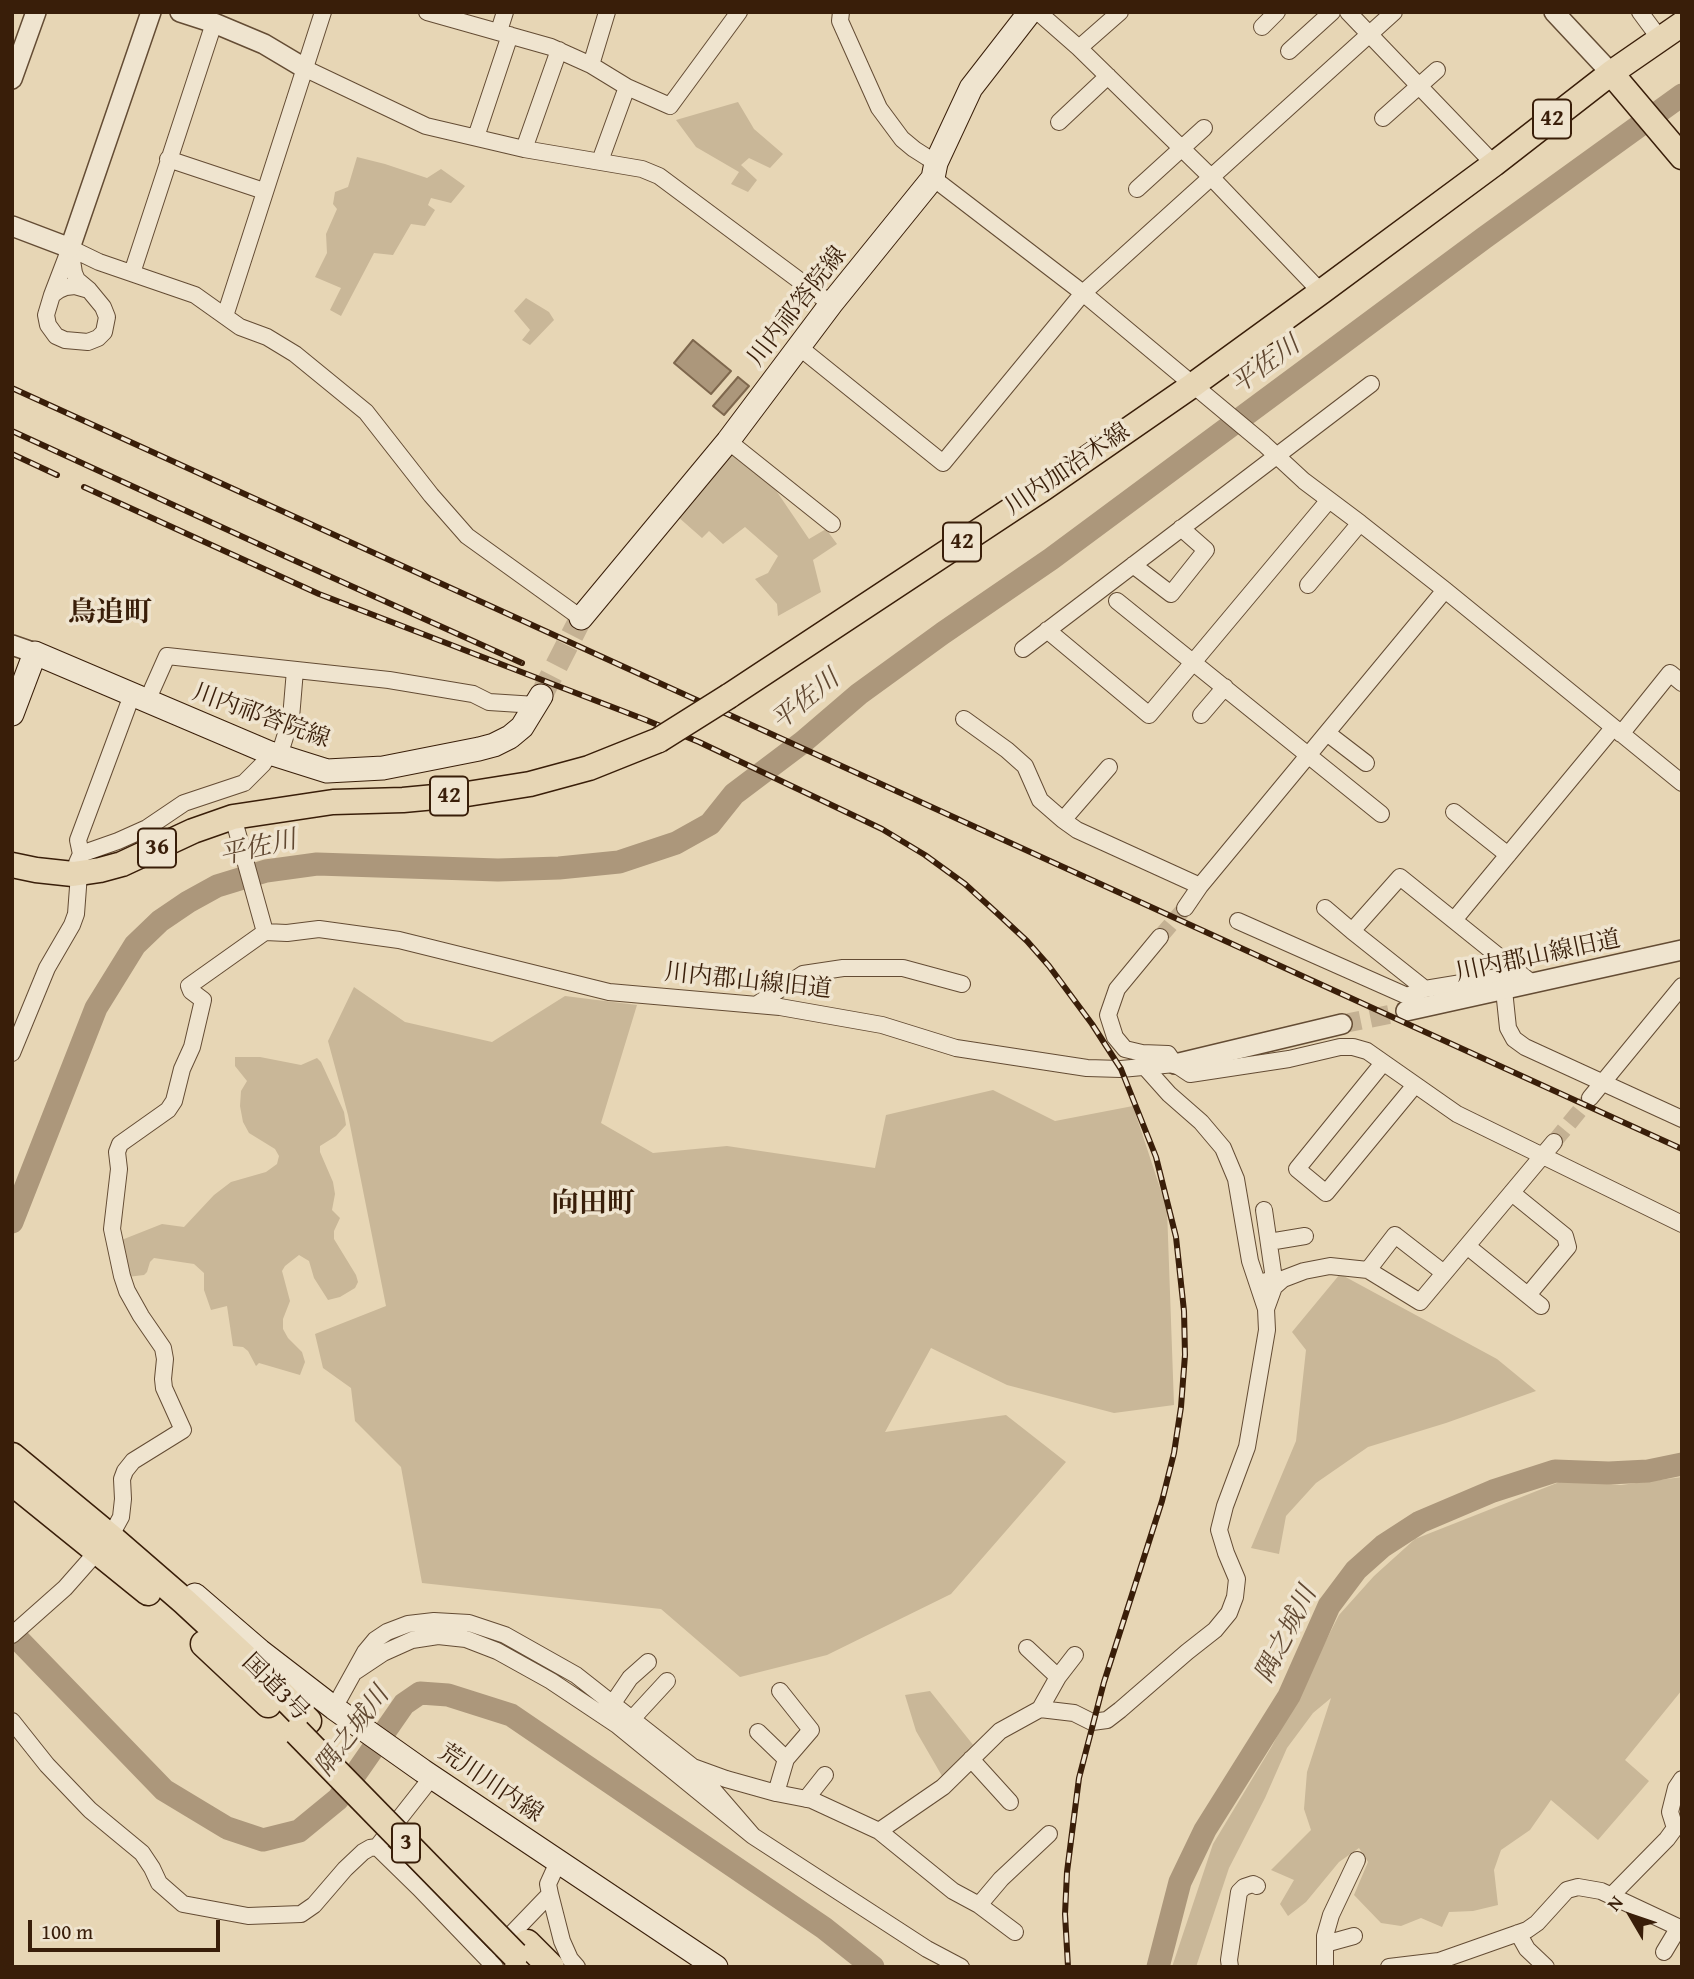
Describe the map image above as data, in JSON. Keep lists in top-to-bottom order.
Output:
{
  "streets": {
    "highway": ["国道3号", "3"],
    "main road": [
      "42",
      "川内祁答院線",
      "川内加治木線",
      "36",
      "荒川川内線"
    ],
    "street": ["川内郡山線旧道"]
  },
  "crossings": [
    ["川内加治木線", "36"],
    ["国道3号", "荒川川内線"]
  ],
  "districts": ["鳥追町", "向田町"],
  "water": ["平佐川", "隅之城川"],
  "scale_bar": "100 m",
  "north": "top left"
}
